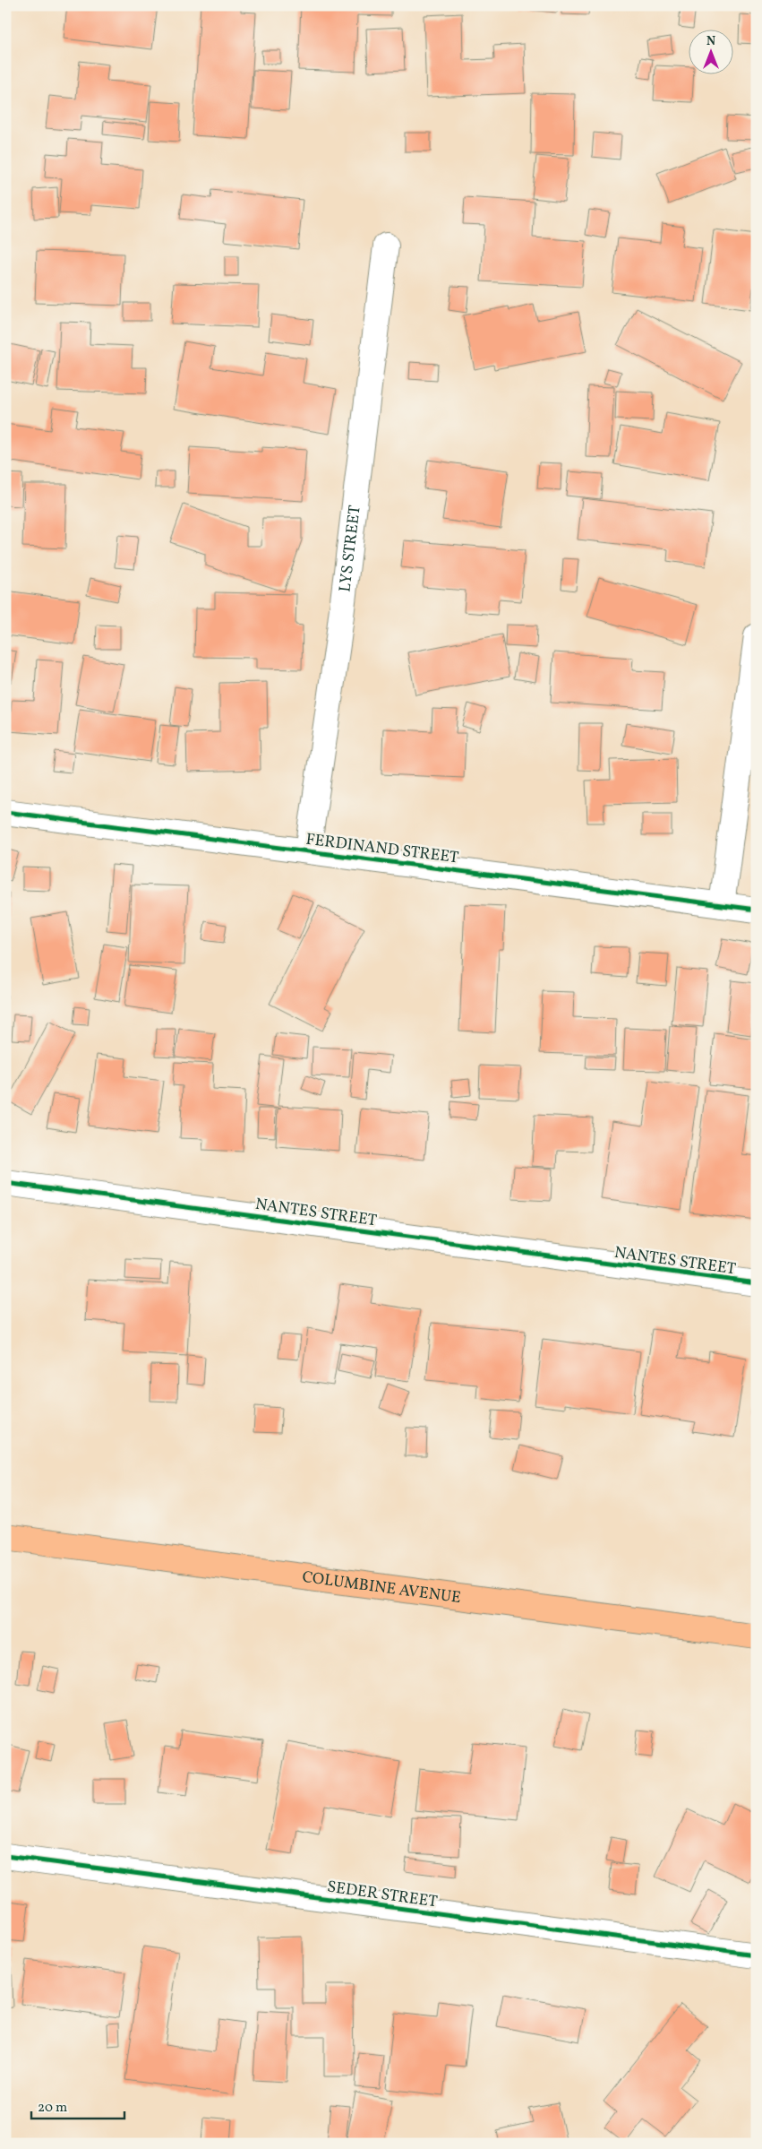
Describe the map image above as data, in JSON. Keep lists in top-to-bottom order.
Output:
{
  "streets": {
    "main road": ["COLUMBINE AVENUE"],
    "street": [
      "LYS STREET",
      "FERDINAND STREET",
      "NANTES STREET",
      "SEDER STREET"
    ]
  },
  "crossings": [
    ["LYS STREET", "FERDINAND STREET"]
  ],
  "scale_bar": "20 m",
  "north": "top"
}
